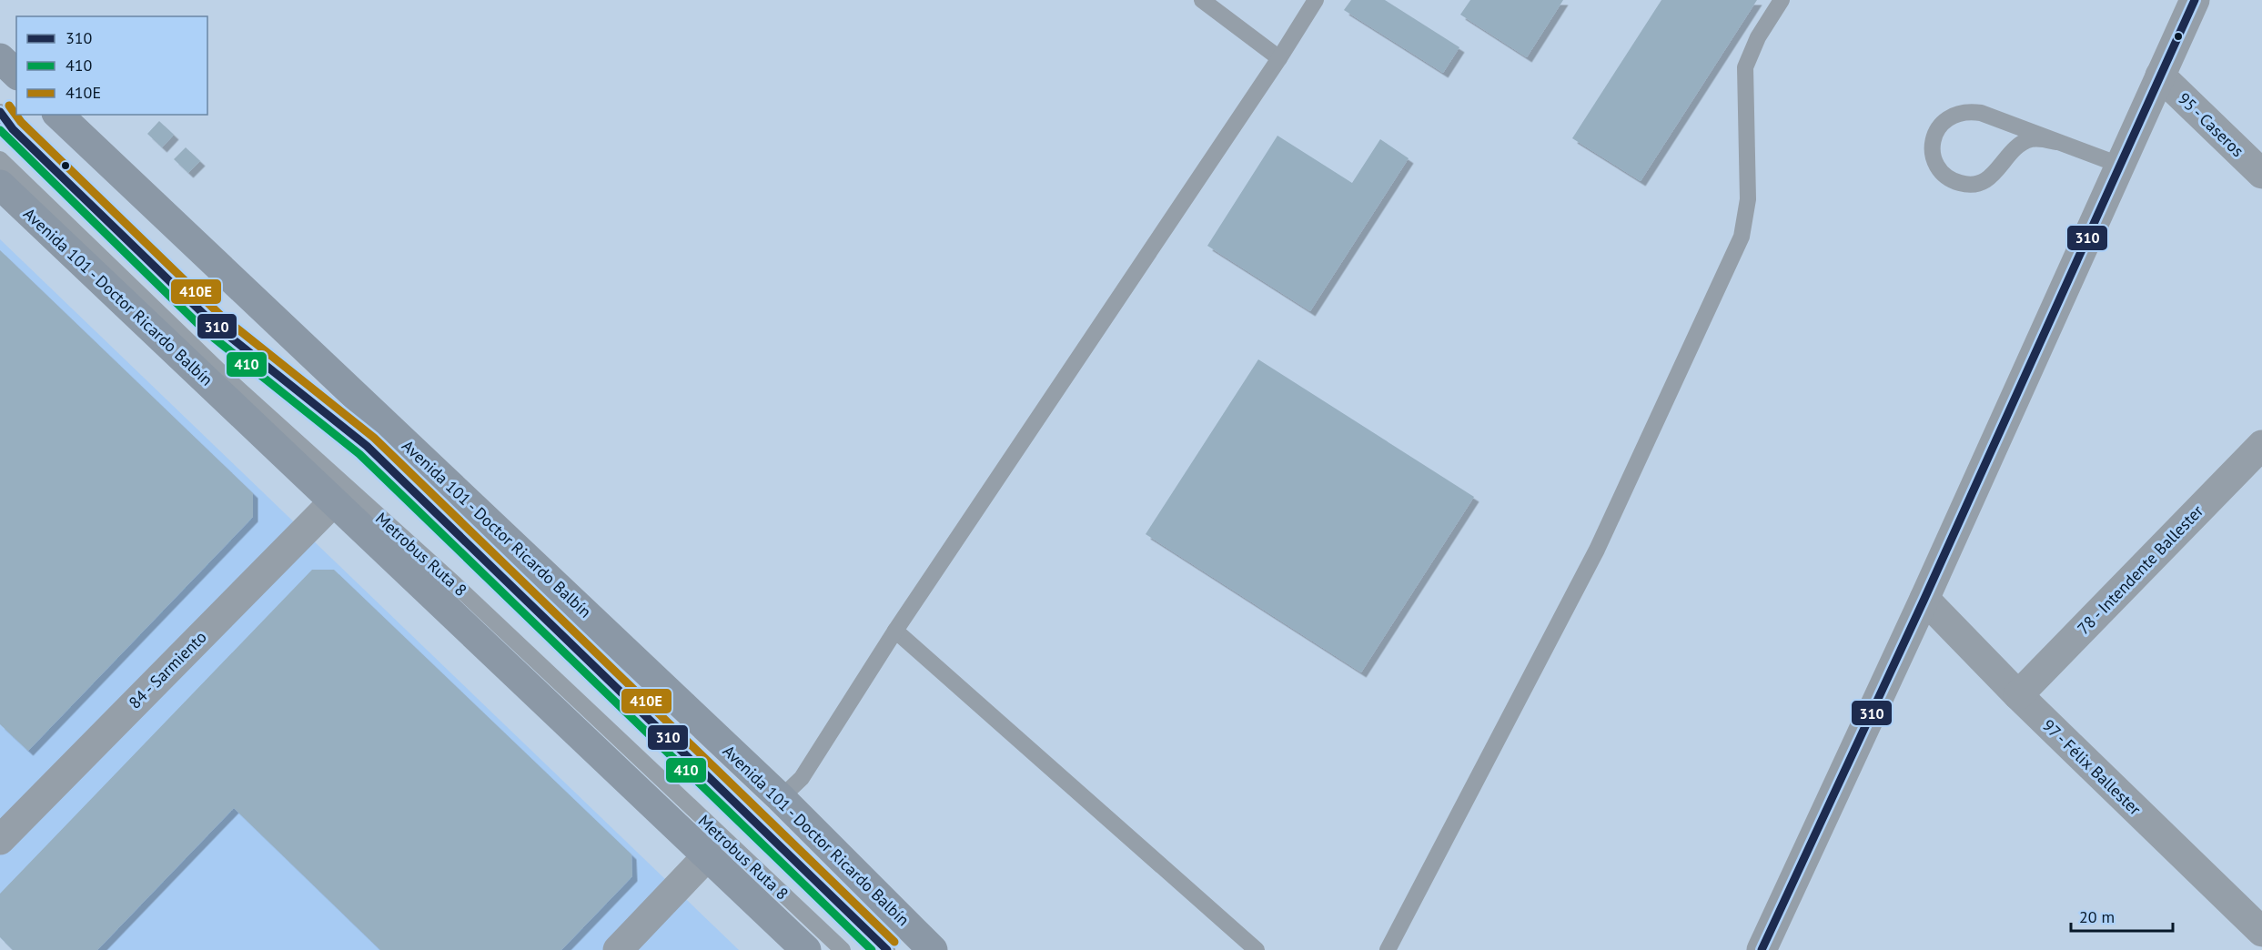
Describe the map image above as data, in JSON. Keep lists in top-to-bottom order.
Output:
{
  "streets": {
    "main road": ["Avenida 101 - Doctor Ricardo Balbín"],
    "street": [
      "95 - Caseros",
      "78 - Intendente Ballester",
      "84 - Sarmiento",
      "97 - Félix Ballester"
    ],
    "lane": ["Metrobus Ruta 8"]
  },
  "crossings": [
    ["Avenida 101 - Doctor Ricardo Balbín", "84 - Sarmiento"],
    ["78 - Intendente Ballester", "97 - Félix Ballester"]
  ],
  "lines": ["transit line 310", "transit line 410E", "transit line 410"],
  "legend": ["310", "410", "410E"],
  "scale_bar": "20 m"
}
